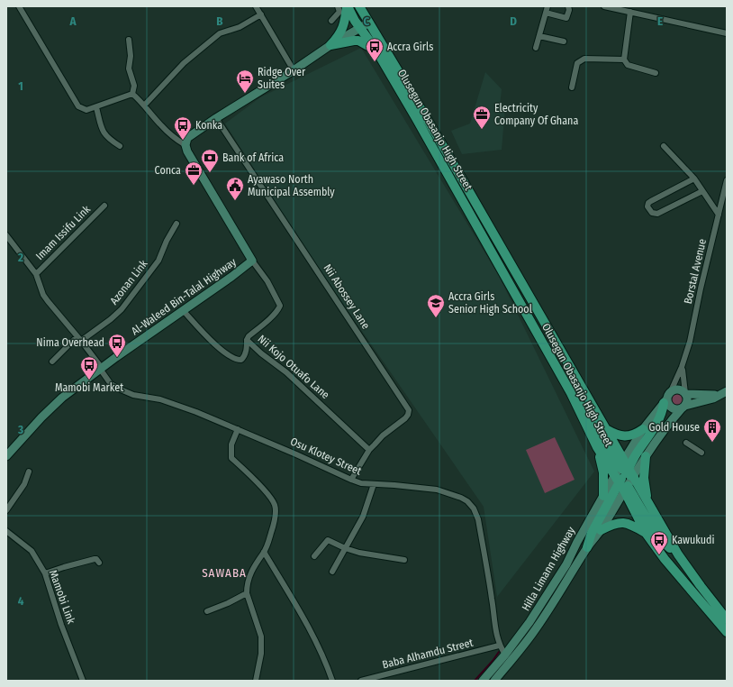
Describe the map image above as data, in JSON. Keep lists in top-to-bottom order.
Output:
{
  "streets": {
    "main road": ["Olusegun Obasanjo High Street"],
    "street": [
      "Imam Issifu Link",
      "Borstal Avenue",
      "Azonan Link",
      "Al-Waleed Bin-Talal Highway",
      "Nii Abossey Lane",
      "Nii Kojo Otuafo Lane",
      "Osu Klotey Street",
      "Hilla Limann Highway",
      "Mamobi Link",
      "Baba Alhamdu Street"
    ]
  },
  "crossings": [
    ["Olusegun Obasanjo High Street", "Hilla Limann Highway"],
    ["Imam Issifu Link", "Osu Klotey Street"],
    ["Azonan Link", "Osu Klotey Street"],
    ["Al-Waleed Bin-Talal Highway", "Nii Kojo Otuafo Lane"],
    ["Al-Waleed Bin-Talal Highway", "Osu Klotey Street"],
    ["Nii Abossey Lane", "Nii Kojo Otuafo Lane"],
    ["Nii Abossey Lane", "Osu Klotey Street"],
    ["Osu Klotey Street", "Hilla Limann Highway"],
    ["Osu Klotey Street", "Baba Alhamdu Street"]
  ],
  "districts": ["SAWABA"],
  "places": {
    "bus stop": [
      "Accra Girls",
      "Konka",
      "Nima Overhead",
      "Mamobi Market",
      "Kawukudi"
    ],
    "hotel": ["Ridge Over Suites"],
    "office": ["Electricity Company Of Ghana", "Conca"],
    "bank": ["Bank of Africa"],
    "public building": ["Ayawaso North Municipal Assembly"],
    "school or university": ["Accra Girls Senior High School"],
    "building": ["Gold House"]
  },
  "grid": {
    "columns": [
      "A",
      "B",
      "C",
      "D",
      "E"
    ],
    "rows": [
      "1",
      "2",
      "3",
      "4"
    ]
  }
}
